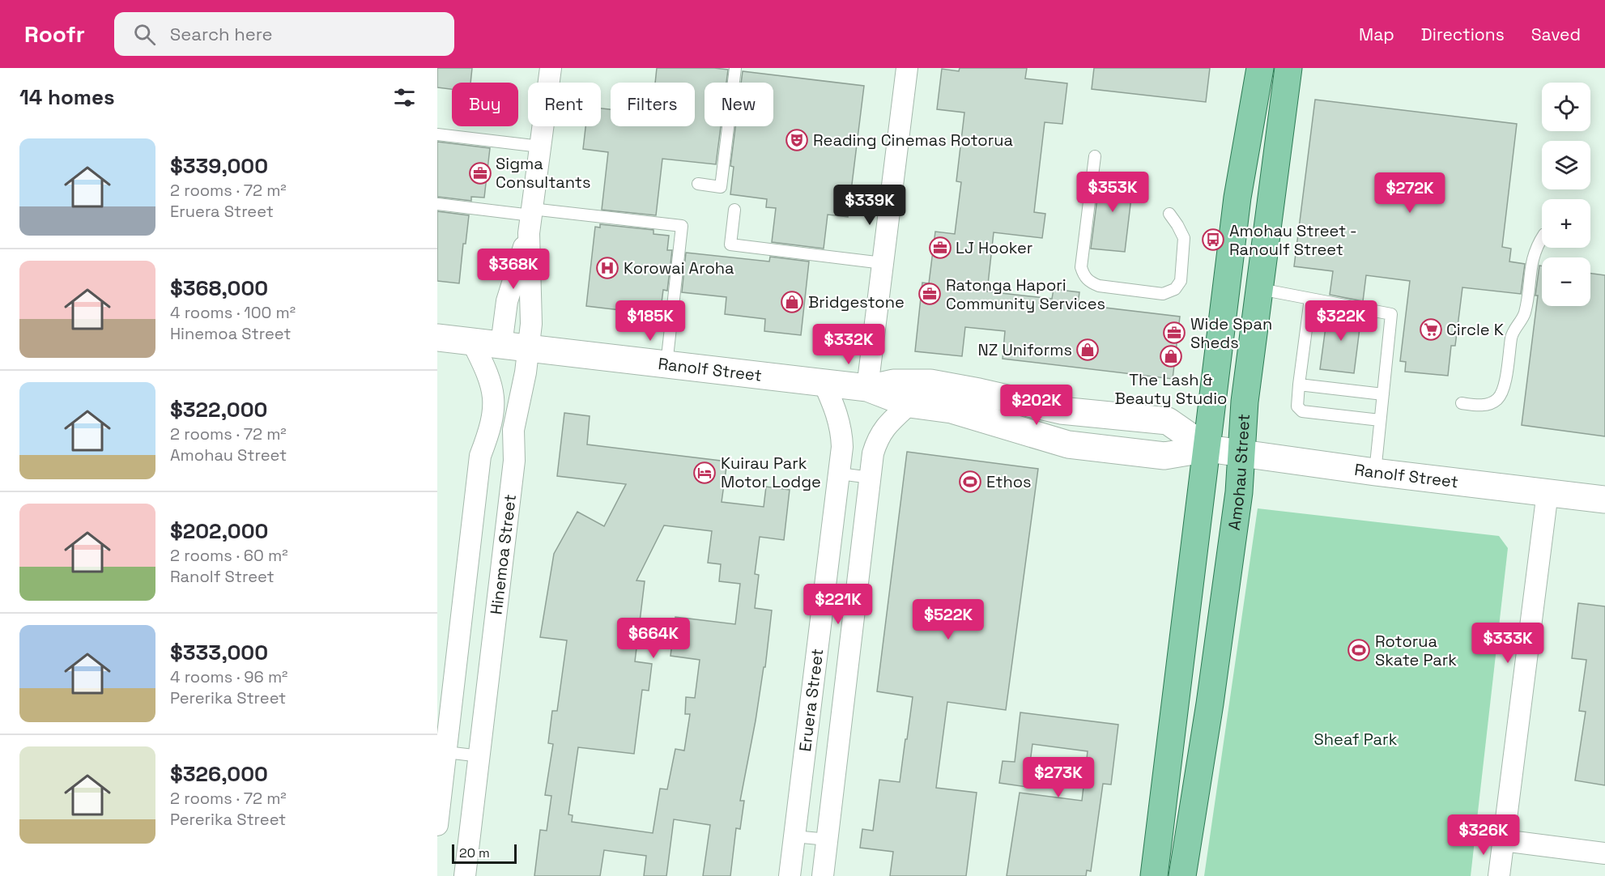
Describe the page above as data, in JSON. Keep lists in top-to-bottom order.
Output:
{
  "streets": {
    "main road": ["Ranolf Street", "Amohau Street"],
    "street": ["Hinemoa Street", "Eruera Street"]
  },
  "crossings": [
    ["Ranolf Street", "Amohau Street"],
    ["Ranolf Street", "Hinemoa Street"],
    ["Ranolf Street", "Eruera Street"]
  ],
  "parks": ["Sheaf Park"],
  "places": {
    "theatre": ["Reading Cinemas Rotorua"],
    "office": [
      "Sigma Consultants",
      "LJ Hooker",
      "Ratonga Hapori Community Services",
      "Wide Span Sheds"
    ],
    "bus stop": ["Amohau Street - Ranoulf Street"],
    "hospital": ["Korowai Aroha"],
    "shop": ["Bridgestone", "NZ Uniforms", "The Lash & Beauty Studio"],
    "supermarket": ["Circle K"],
    "hotel": ["Kuirau Park Motor Lodge"],
    "sports": ["Ethos", "Rotorua Skate Park"]
  },
  "scale_bar": "20 m",
  "page": {
    "header": "Roofr",
    "search": "Search here",
    "nav": ["Map", "Directions", "Saved"],
    "heading": "14 homes",
    "map_buttons": ["+", "−"],
    "chip": [
      "Buy",
      "Rent",
      "Filters",
      "New"
    ],
    "list": [
      {
        "name": "$339,000",
        "note": "2 rooms · 72 m² · Eruera Street"
      },
      {
        "name": "$368,000",
        "note": "4 rooms · 100 m² · Hinemoa Street"
      },
      {
        "name": "$322,000",
        "note": "2 rooms · 72 m² · Amohau Street"
      },
      {
        "name": "$202,000",
        "note": "2 rooms · 60 m² · Ranolf Street"
      },
      {
        "name": "$333,000",
        "note": "4 rooms · 96 m² · Pererika Street"
      },
      {
        "name": "$326,000",
        "note": "2 rooms · 72 m² · Pererika Street"
      }
    ],
    "price": [
      "$353K",
      "$272K",
      "$339K",
      "$368K",
      "$185K",
      "$322K",
      "$332K",
      "$202K",
      "$221K",
      "$522K",
      "$664K",
      "$333K",
      "$273K",
      "$326K"
    ],
    "scale": "20 m"
  }
}
